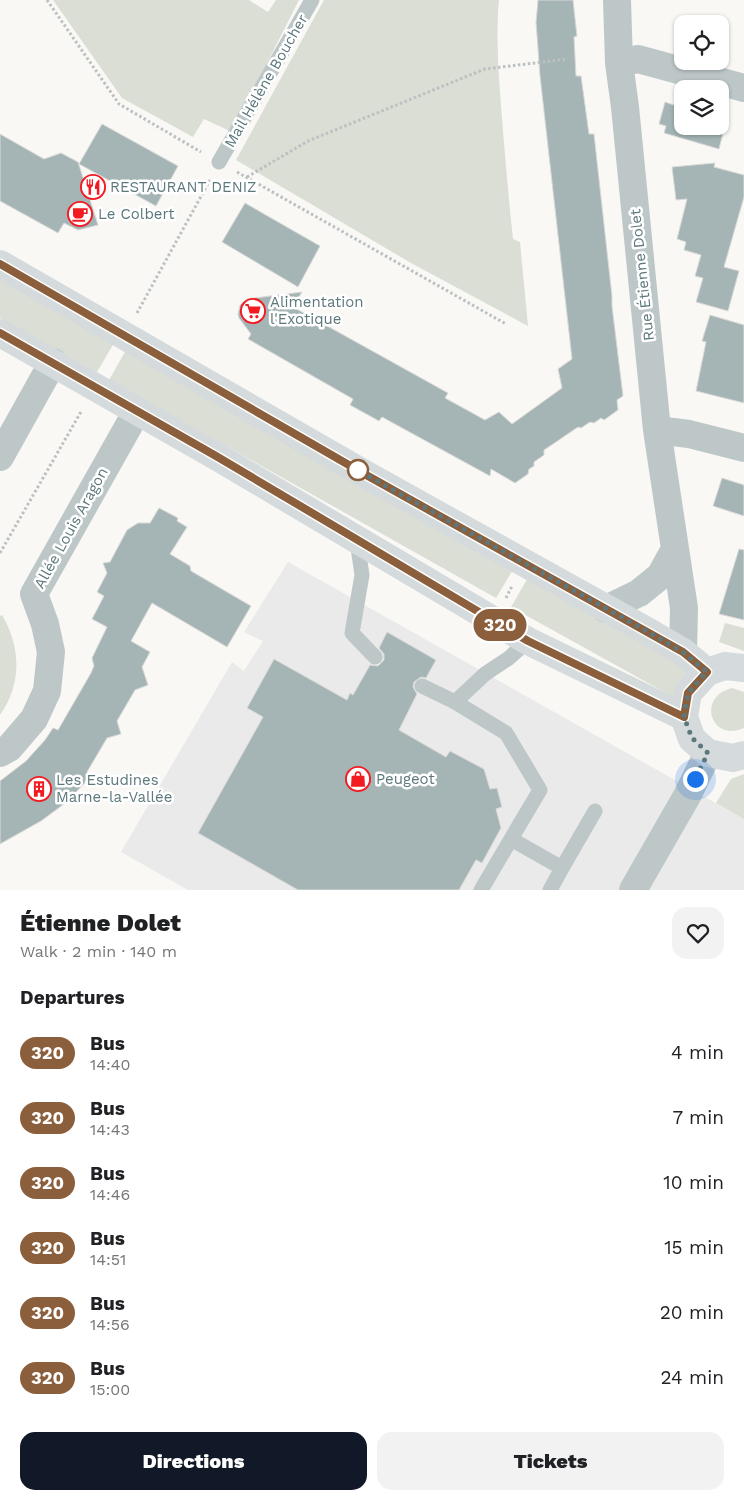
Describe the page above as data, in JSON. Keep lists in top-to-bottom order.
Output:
{
  "streets": {
    "street": ["Rue Étienne Dolet", "Allée Louis Aragon"],
    "lane": ["Mail Hélène Boucher"]
  },
  "places": {
    "restaurant": ["RESTAURANT DENIZ"],
    "cafe": ["Le Colbert"],
    "supermarket": ["Alimentation l'Exotique"],
    "shop": ["Peugeot"],
    "building": ["Les Estudines Marne-la-Vallée"]
  },
  "lines": ["bus line 320"],
  "page": {
    "on_map": "320",
    "heading": [
      ["Étienne Dolet", "Walk · 2 min · 140 m"],
      "Departures"
    ],
    "list": [
      {
        "mark": "320",
        "name": "Bus",
        "note": "14:40",
        "value": "4 min"
      },
      {
        "mark": "320",
        "name": "Bus",
        "note": "14:43",
        "value": "7 min"
      },
      {
        "mark": "320",
        "name": "Bus",
        "note": "14:46",
        "value": "10 min"
      },
      {
        "mark": "320",
        "name": "Bus",
        "note": "14:51",
        "value": "15 min"
      },
      {
        "mark": "320",
        "name": "Bus",
        "note": "14:56",
        "value": "20 min"
      },
      {
        "mark": "320",
        "name": "Bus",
        "note": "15:00",
        "value": "24 min"
      }
    ],
    "buttons": ["Directions", "Tickets"]
  }
}
